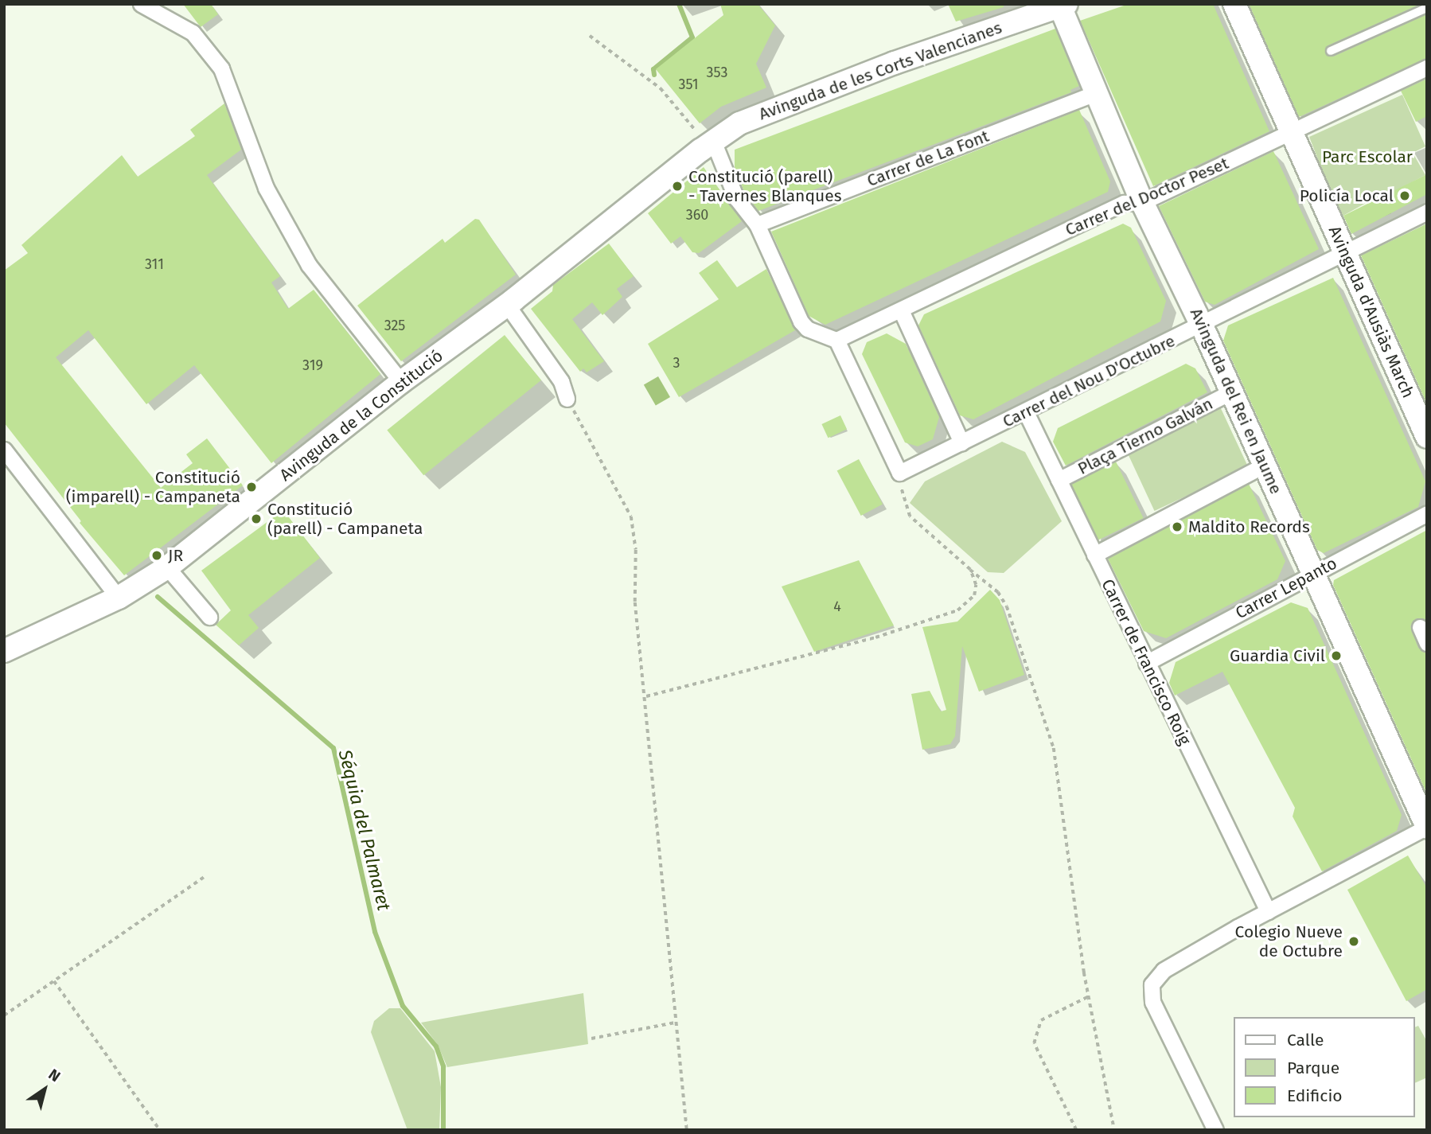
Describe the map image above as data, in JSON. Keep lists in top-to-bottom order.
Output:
{
  "streets": {
    "street": [
      "Avinguda de les Corts Valencianes",
      "Carrer de La Font",
      "Carrer del Doctor Peset",
      "Avinguda d'Ausiàs March",
      "Carrer del Nou D'Octubre",
      "Avinguda del Rei en Jaume",
      "Avinguda de la Constitució",
      "Plaça Tierno Galván",
      "Carrer Lepanto",
      "Carrer de Francisco Roig"
    ]
  },
  "crossings": [
    ["Avinguda de les Corts Valencianes", "Avinguda del Rei en Jaume"],
    ["Avinguda de les Corts Valencianes", "Avinguda de la Constitució"],
    ["Carrer de La Font", "Avinguda del Rei en Jaume"],
    ["Carrer del Doctor Peset", "Avinguda d'Ausiàs March"],
    ["Carrer del Doctor Peset", "Avinguda del Rei en Jaume"],
    ["Avinguda d'Ausiàs March", "Carrer del Nou D'Octubre"],
    ["Carrer del Nou D'Octubre", "Avinguda del Rei en Jaume"],
    ["Carrer del Nou D'Octubre", "Carrer de Francisco Roig"],
    ["Avinguda del Rei en Jaume", "Plaça Tierno Galván"],
    ["Avinguda del Rei en Jaume", "Carrer Lepanto"],
    ["Plaça Tierno Galván", "Carrer de Francisco Roig"],
    ["Carrer Lepanto", "Carrer de Francisco Roig"]
  ],
  "water": ["Séquia del Palmaret"],
  "parks": ["Parc Escolar"],
  "places": [
    "Constitució (parell) - Tavernes Blanques",
    "Policía Local",
    "Constitució (imparell) - Campaneta",
    "Constitució (parell) - Campaneta",
    "Maldito Records",
    "JR",
    "Guardia Civil",
    "Colegio Nueve de Octubre"
  ],
  "house_numbers": [
    "353",
    "351",
    "360",
    "311",
    "325",
    "3",
    "319",
    "4"
  ],
  "legend": ["Calle", "Parque", "Edificio"],
  "north": "top right"
}
